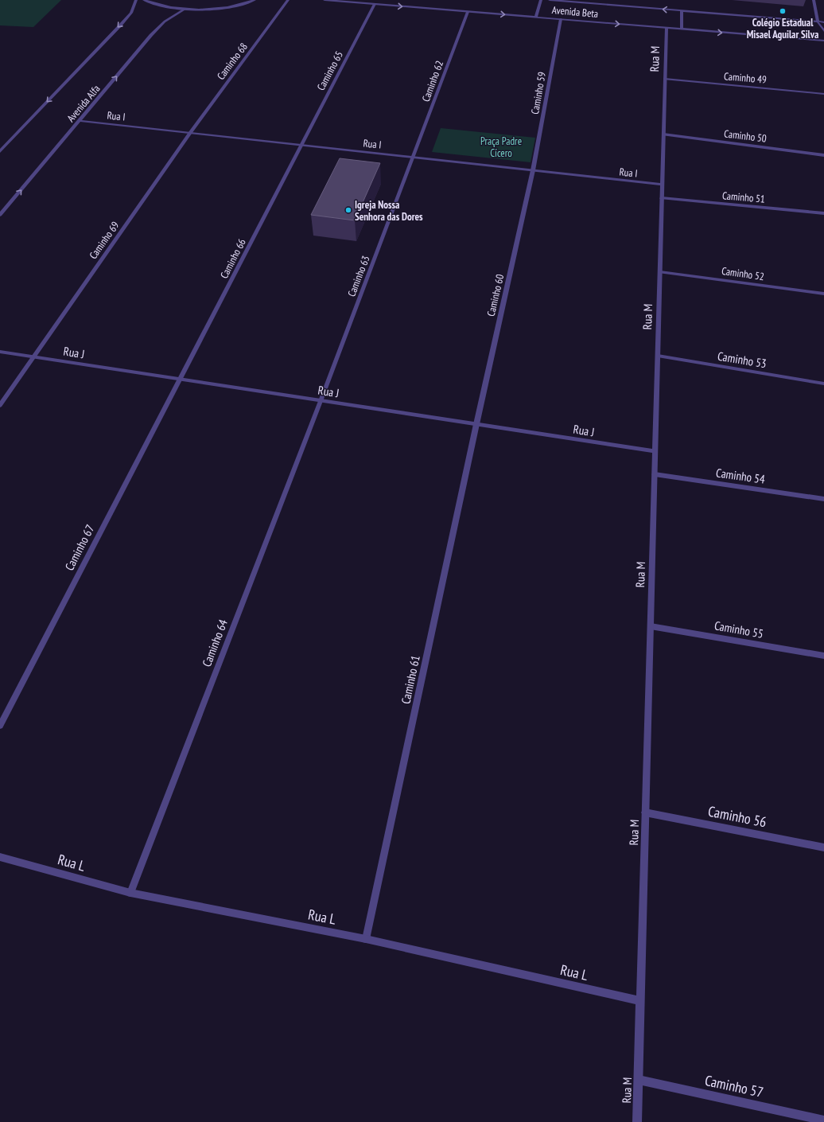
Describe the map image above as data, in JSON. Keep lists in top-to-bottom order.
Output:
{
  "streets": {
    "street": [
      "Avenida Beta",
      "Rua M",
      "Caminho 68",
      "Caminho 65",
      "Caminho 49",
      "Caminho 62",
      "Caminho 59",
      "Avenida Alfa",
      "Rua I",
      "Caminho 50",
      "Caminho 51",
      "Caminho 69",
      "Caminho 66",
      "Caminho 52",
      "Caminho 63",
      "Caminho 60",
      "Rua J",
      "Caminho 53",
      "Caminho 54",
      "Caminho 67",
      "Caminho 55",
      "Caminho 64",
      "Caminho 61",
      "Caminho 56",
      "Rua L",
      "Caminho 57"
    ]
  },
  "crossings": [
    ["Avenida Beta", "Rua M"],
    ["Avenida Beta", "Caminho 65"],
    ["Avenida Beta", "Caminho 62"],
    ["Avenida Beta", "Caminho 59"],
    ["Rua M", "Caminho 49"],
    ["Rua M", "Rua I"],
    ["Rua M", "Caminho 50"],
    ["Rua M", "Caminho 51"],
    ["Rua M", "Caminho 52"],
    ["Rua M", "Rua J"],
    ["Rua M", "Caminho 53"],
    ["Rua M", "Caminho 54"],
    ["Rua M", "Caminho 55"],
    ["Rua M", "Caminho 56"],
    ["Rua M", "Rua L"],
    ["Rua M", "Caminho 57"],
    ["Caminho 68", "Rua I"],
    ["Caminho 68", "Caminho 69"],
    ["Caminho 65", "Rua I"],
    ["Caminho 65", "Caminho 66"],
    ["Caminho 62", "Rua I"],
    ["Caminho 62", "Caminho 63"],
    ["Caminho 59", "Rua I"],
    ["Caminho 59", "Caminho 60"],
    ["Avenida Alfa", "Rua I"],
    ["Rua I", "Caminho 69"],
    ["Rua I", "Caminho 66"],
    ["Rua I", "Caminho 63"],
    ["Rua I", "Caminho 60"],
    ["Caminho 69", "Rua J"],
    ["Caminho 66", "Rua J"],
    ["Caminho 66", "Caminho 67"],
    ["Caminho 63", "Rua J"],
    ["Caminho 63", "Caminho 64"],
    ["Caminho 60", "Rua J"],
    ["Caminho 60", "Caminho 61"],
    ["Rua J", "Caminho 67"],
    ["Rua J", "Caminho 64"],
    ["Rua J", "Caminho 61"],
    ["Caminho 64", "Rua L"],
    ["Caminho 61", "Rua L"]
  ],
  "parks": ["Praça Padre Cícero"],
  "places": ["Colégio Estadual Misael Aguilar Silva", "Igreja Nossa Senhora das Dores"]
}
